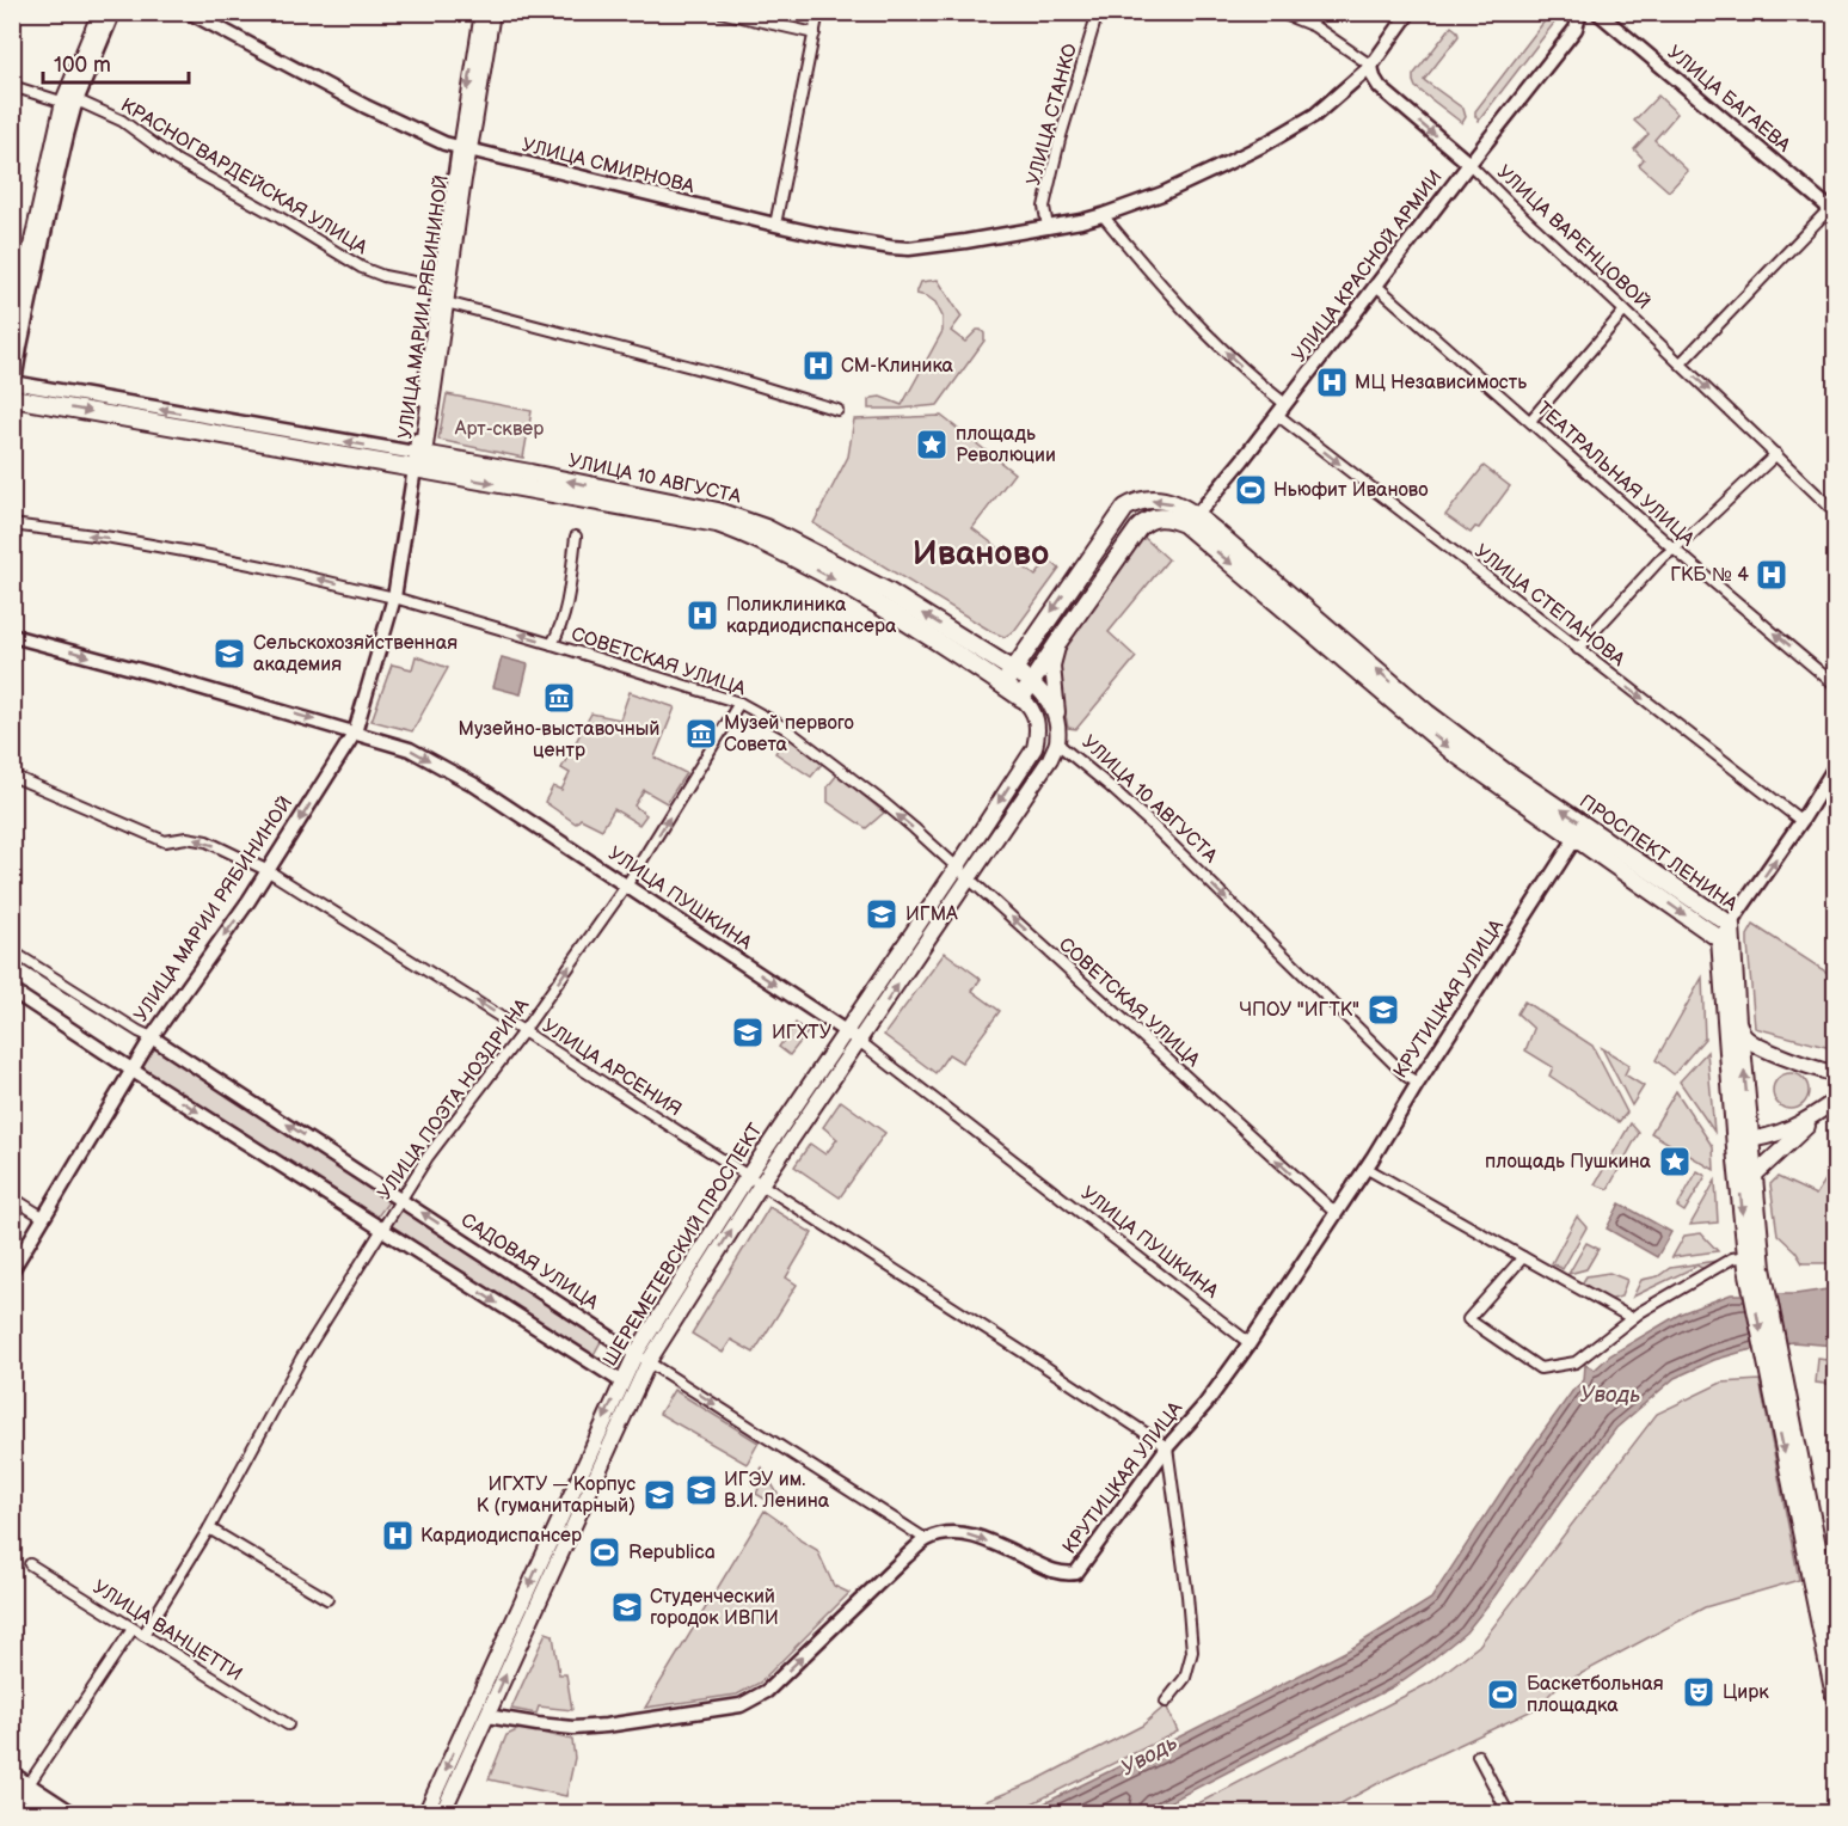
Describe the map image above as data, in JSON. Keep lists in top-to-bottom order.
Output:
{
  "streets": {
    "highway": ["УЛИЦА МАРИИ РЯБИНИНОЙ", "УЛИЦА 10 АВГУСТА", "ПРОСПЕКТ ЛЕНИНА"],
    "main road": ["ШЕРЕМЕТЕВСКИЙ ПРОСПЕКТ"],
    "street": [
      "УЛИЦА БАГАЕВА",
      "УЛИЦА СТАНКО",
      "УЛИЦА СМИРНОВА",
      "КРАСНОГВАРДЕЙСКАЯ УЛИЦА",
      "УЛИЦА ВАРЕНЦОВОЙ",
      "УЛИЦА КРАСНОЙ АРМИИ",
      "ТЕАТРАЛЬНАЯ УЛИЦА",
      "УЛИЦА СТЕПАНОВА",
      "СОВЕТСКАЯ УЛИЦА",
      "УЛИЦА ПУШКИНА",
      "КРУТИЦКАЯ УЛИЦА",
      "УЛИЦА АРСЕНИЯ",
      "УЛИЦА ПОЭТА НОЗДРИНА",
      "САДОВАЯ УЛИЦА",
      "УЛИЦА ВАНЦЕТТИ"
    ]
  },
  "crossings": [
    ["УЛИЦА СТАНКО", "УЛИЦА СМИРНОВА"],
    ["УЛИЦА СМИРНОВА", "УЛИЦА ВАРЕНЦОВОЙ"],
    ["УЛИЦА СМИРНОВА", "УЛИЦА МАРИИ РЯБИНИНОЙ"],
    ["УЛИЦА СМИРНОВА", "УЛИЦА СТЕПАНОВА"],
    ["КРАСНОГВАРДЕЙСКАЯ УЛИЦА", "УЛИЦА МАРИИ РЯБИНИНОЙ"],
    ["УЛИЦА ВАРЕНЦОВОЙ", "УЛИЦА КРАСНОЙ АРМИИ"],
    ["УЛИЦА КРАСНОЙ АРМИИ", "ТЕАТРАЛЬНАЯ УЛИЦА"],
    ["УЛИЦА КРАСНОЙ АРМИИ", "УЛИЦА СТЕПАНОВА"],
    ["УЛИЦА КРАСНОЙ АРМИИ", "ПРОСПЕКТ ЛЕНИНА"],
    ["УЛИЦА МАРИИ РЯБИНИНОЙ", "УЛИЦА 10 АВГУСТА"],
    ["УЛИЦА МАРИИ РЯБИНИНОЙ", "СОВЕТСКАЯ УЛИЦА"],
    ["УЛИЦА МАРИИ РЯБИНИНОЙ", "УЛИЦА ПУШКИНА"],
    ["УЛИЦА МАРИИ РЯБИНИНОЙ", "УЛИЦА АРСЕНИЯ"],
    ["УЛИЦА МАРИИ РЯБИНИНОЙ", "САДОВАЯ УЛИЦА"],
    ["УЛИЦА 10 АВГУСТА", "ПРОСПЕКТ ЛЕНИНА"],
    ["УЛИЦА 10 АВГУСТА", "КРУТИЦКАЯ УЛИЦА"],
    ["УЛИЦА 10 АВГУСТА", "ШЕРЕМЕТЕВСКИЙ ПРОСПЕКТ"],
    ["СОВЕТСКАЯ УЛИЦА", "КРУТИЦКАЯ УЛИЦА"],
    ["СОВЕТСКАЯ УЛИЦА", "УЛИЦА ПОЭТА НОЗДРИНА"],
    ["СОВЕТСКАЯ УЛИЦА", "ШЕРЕМЕТЕВСКИЙ ПРОСПЕКТ"],
    ["ПРОСПЕКТ ЛЕНИНА", "КРУТИЦКАЯ УЛИЦА"],
    ["УЛИЦА ПУШКИНА", "КРУТИЦКАЯ УЛИЦА"],
    ["УЛИЦА ПУШКИНА", "УЛИЦА ПОЭТА НОЗДРИНА"],
    ["УЛИЦА ПУШКИНА", "ШЕРЕМЕТЕВСКИЙ ПРОСПЕКТ"],
    ["КРУТИЦКАЯ УЛИЦА", "УЛИЦА АРСЕНИЯ"],
    ["КРУТИЦКАЯ УЛИЦА", "САДОВАЯ УЛИЦА"],
    ["УЛИЦА АРСЕНИЯ", "УЛИЦА ПОЭТА НОЗДРИНА"],
    ["УЛИЦА АРСЕНИЯ", "ШЕРЕМЕТЕВСКИЙ ПРОСПЕКТ"],
    ["УЛИЦА ПОЭТА НОЗДРИНА", "САДОВАЯ УЛИЦА"],
    ["УЛИЦА ПОЭТА НОЗДРИНА", "УЛИЦА ВАНЦЕТТИ"],
    ["ШЕРЕМЕТЕВСКИЙ ПРОСПЕКТ", "САДОВАЯ УЛИЦА"]
  ],
  "one_way": [
    "СОВЕТСКАЯ УЛИЦА",
    "УЛИЦА ПУШКИНА",
    "УЛИЦА АРСЕНИЯ",
    "УЛИЦА ПОЭТА НОЗДРИНА"
  ],
  "districts": ["Иваново"],
  "water": ["Уводь"],
  "parks": ["Арт-сквер"],
  "places": {
    "hospital": [
      "СМ-Клиника",
      "МЦ Независимость",
      "ГКБ № 4",
      "Поликлиника кардиодиспансера",
      "Кардиодиспансер"
    ],
    "place": ["площадь Революции", "площадь Пушкина"],
    "sports": ["Ньюфит Иваново", "Republica", "Баскетбольная площадка"],
    "school or university": [
      "Сельскохозяйственная академия",
      "ИГМА",
      "ЧПОУ \"ИГТК\"",
      "ИГХТУ",
      "ИГЭУ им. В.И. Ленина",
      "ИГХТУ — Корпус К (гуманитарный)",
      "Студенческий городок ИВПИ"
    ],
    "museum": ["Музейно-выставочный центр", "Музей первого Совета"],
    "theatre": ["Цирк"]
  },
  "scale_bar": "100 m"
}
